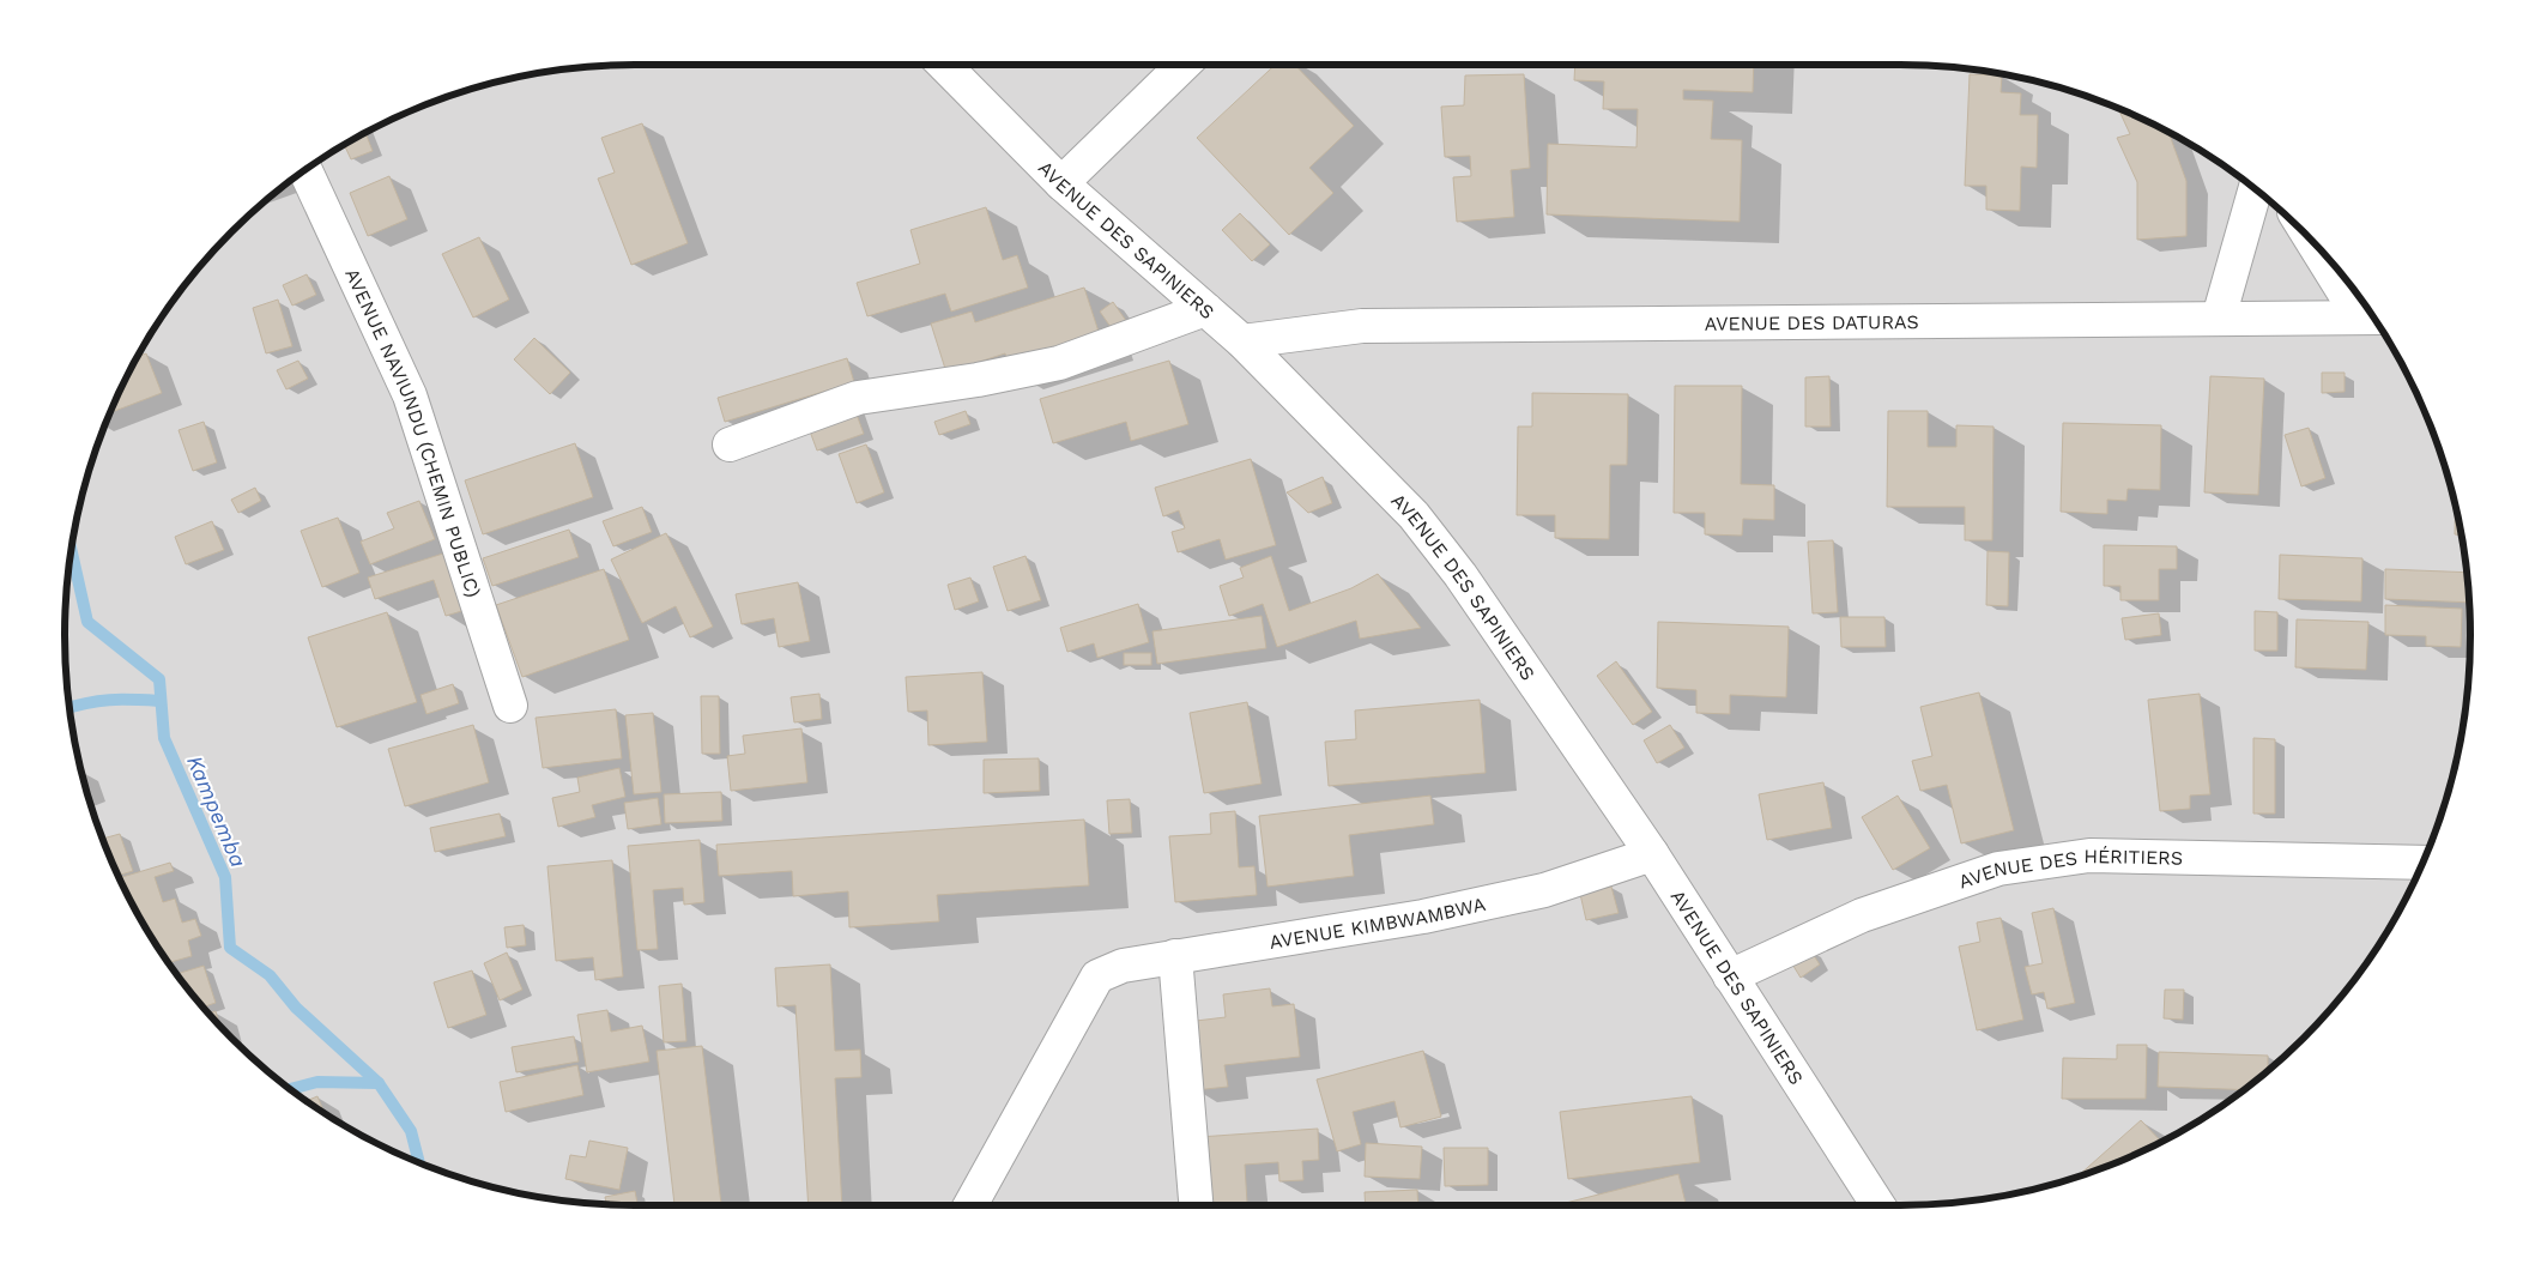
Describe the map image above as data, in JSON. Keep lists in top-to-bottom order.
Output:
{
  "streets": {
    "street": [
      "AVENUE DES SAPINIERS",
      "AVENUE DES DATURAS",
      "AVENUE NAVIUNDU (CHEMIN PUBLIC)",
      "AVENUE DES HÉRITIERS",
      "AVENUE KIMBWAMBWA"
    ]
  },
  "crossings": [
    ["AVENUE DES SAPINIERS", "AVENUE DES DATURAS"],
    ["AVENUE DES SAPINIERS", "AVENUE DES HÉRITIERS"],
    ["AVENUE DES SAPINIERS", "AVENUE KIMBWAMBWA"]
  ],
  "water": ["Kampemba"]
}
